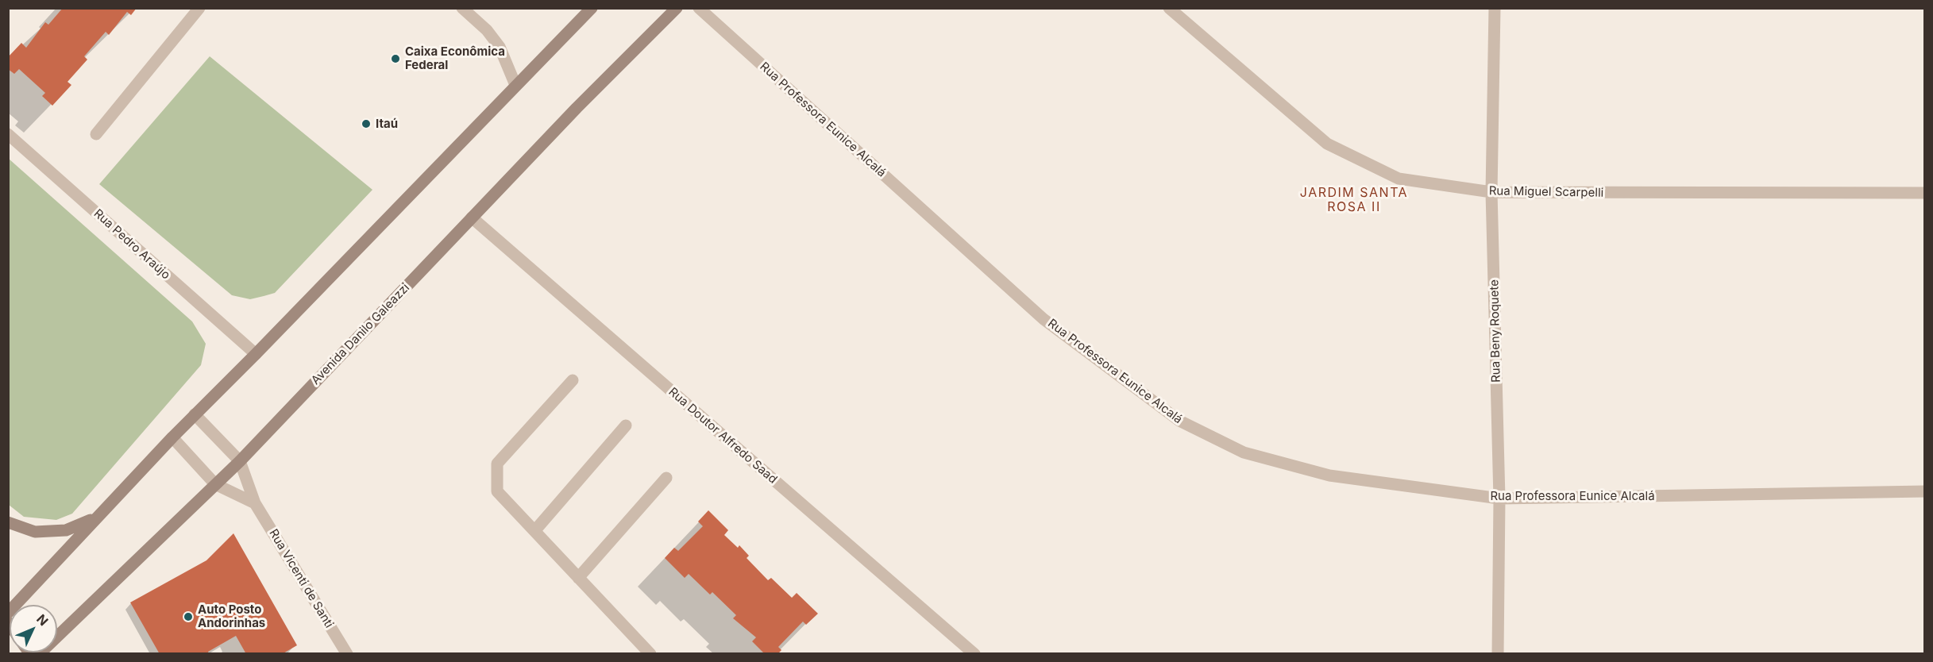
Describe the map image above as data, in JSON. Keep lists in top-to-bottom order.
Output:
{
  "streets": {
    "main road": ["Avenida Danilo Galeazzi"],
    "street": [
      "Rua Professora Eunice Alcalá",
      "Rua Miguel Scarpelli",
      "Rua Pedro Araújo",
      "Rua Beny Roquete",
      "Rua Doutor Alfredo Saad",
      "Rua Vicenti de Santi"
    ]
  },
  "crossings": [
    ["Rua Professora Eunice Alcalá", "Rua Beny Roquete"],
    ["Rua Miguel Scarpelli", "Rua Beny Roquete"],
    ["Avenida Danilo Galeazzi", "Rua Doutor Alfredo Saad"],
    ["Avenida Danilo Galeazzi", "Rua Vicenti de Santi"]
  ],
  "districts": ["JARDIM SANTA ROSA II"],
  "places": ["Caixa Econômica Federal", "Itaú", "Auto Posto Andorinhas"],
  "north": "top right"
}
